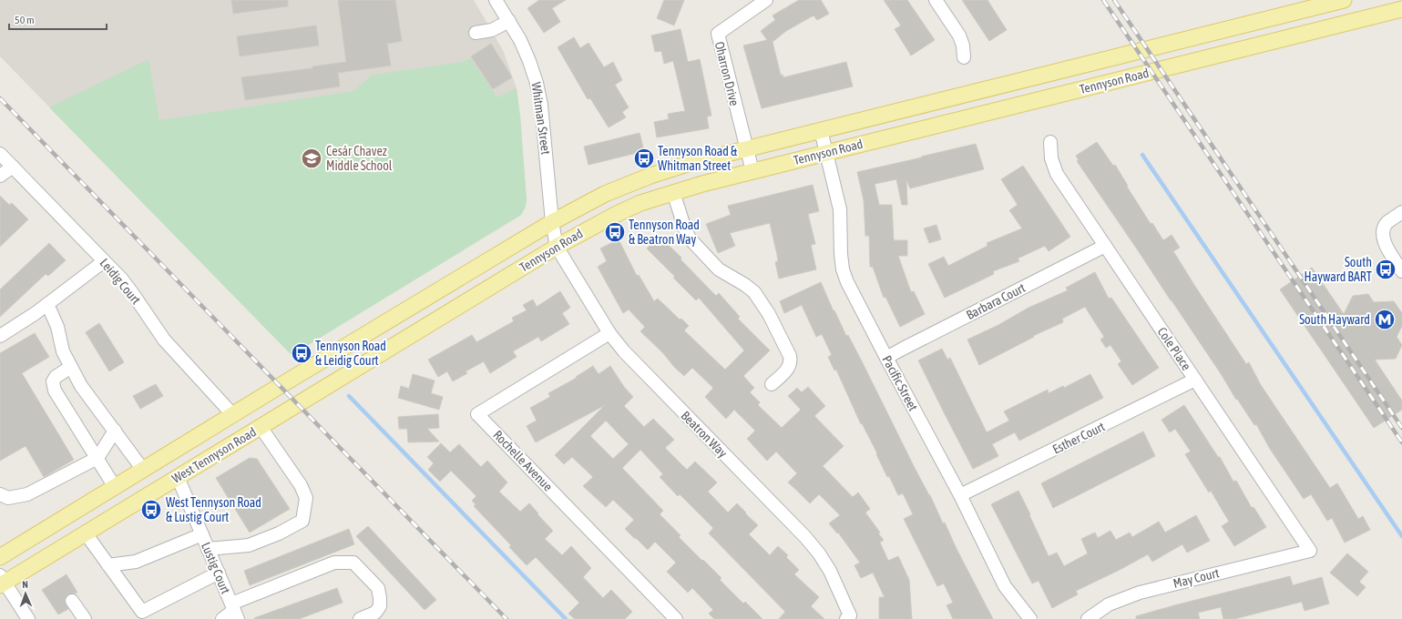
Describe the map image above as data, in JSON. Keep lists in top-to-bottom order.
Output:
{
  "streets": {
    "main road": ["Tennyson Road", "West Tennyson Road"],
    "street": [
      "Oharron Drive",
      "Whitman Street",
      "Leidig Court",
      "Barbara Court",
      "Cole Place",
      "Pacific Street",
      "Beatron Way",
      "Esther Court",
      "Rochelle Avenue",
      "Lustig Court",
      "May Court"
    ]
  },
  "crossings": [
    ["Oharron Drive", "Tennyson Road"],
    ["Tennyson Road", "Whitman Street"],
    ["Tennyson Road", "Pacific Street"],
    ["Tennyson Road", "Beatron Way"],
    ["Tennyson Road", "West Tennyson Road"],
    ["Whitman Street", "Beatron Way"],
    ["Leidig Court", "West Tennyson Road"],
    ["Barbara Court", "Cole Place"],
    ["Barbara Court", "Pacific Street"],
    ["Cole Place", "Esther Court"],
    ["Cole Place", "May Court"],
    ["Pacific Street", "Esther Court"],
    ["Beatron Way", "Rochelle Avenue"],
    ["West Tennyson Road", "Lustig Court"]
  ],
  "places": {
    "school or university": ["Cesár Chavez Middle School"],
    "bus stop": [
      "Tennyson Road & Whitman Street",
      "Tennyson Road & Beatron Way",
      "South Hayward BART",
      "Tennyson Road & Leidig Court",
      "West Tennyson Road & Lustig Court"
    ],
    "metro station": ["South Hayward"]
  },
  "scale_bar": "50 m",
  "north": "top"
}
